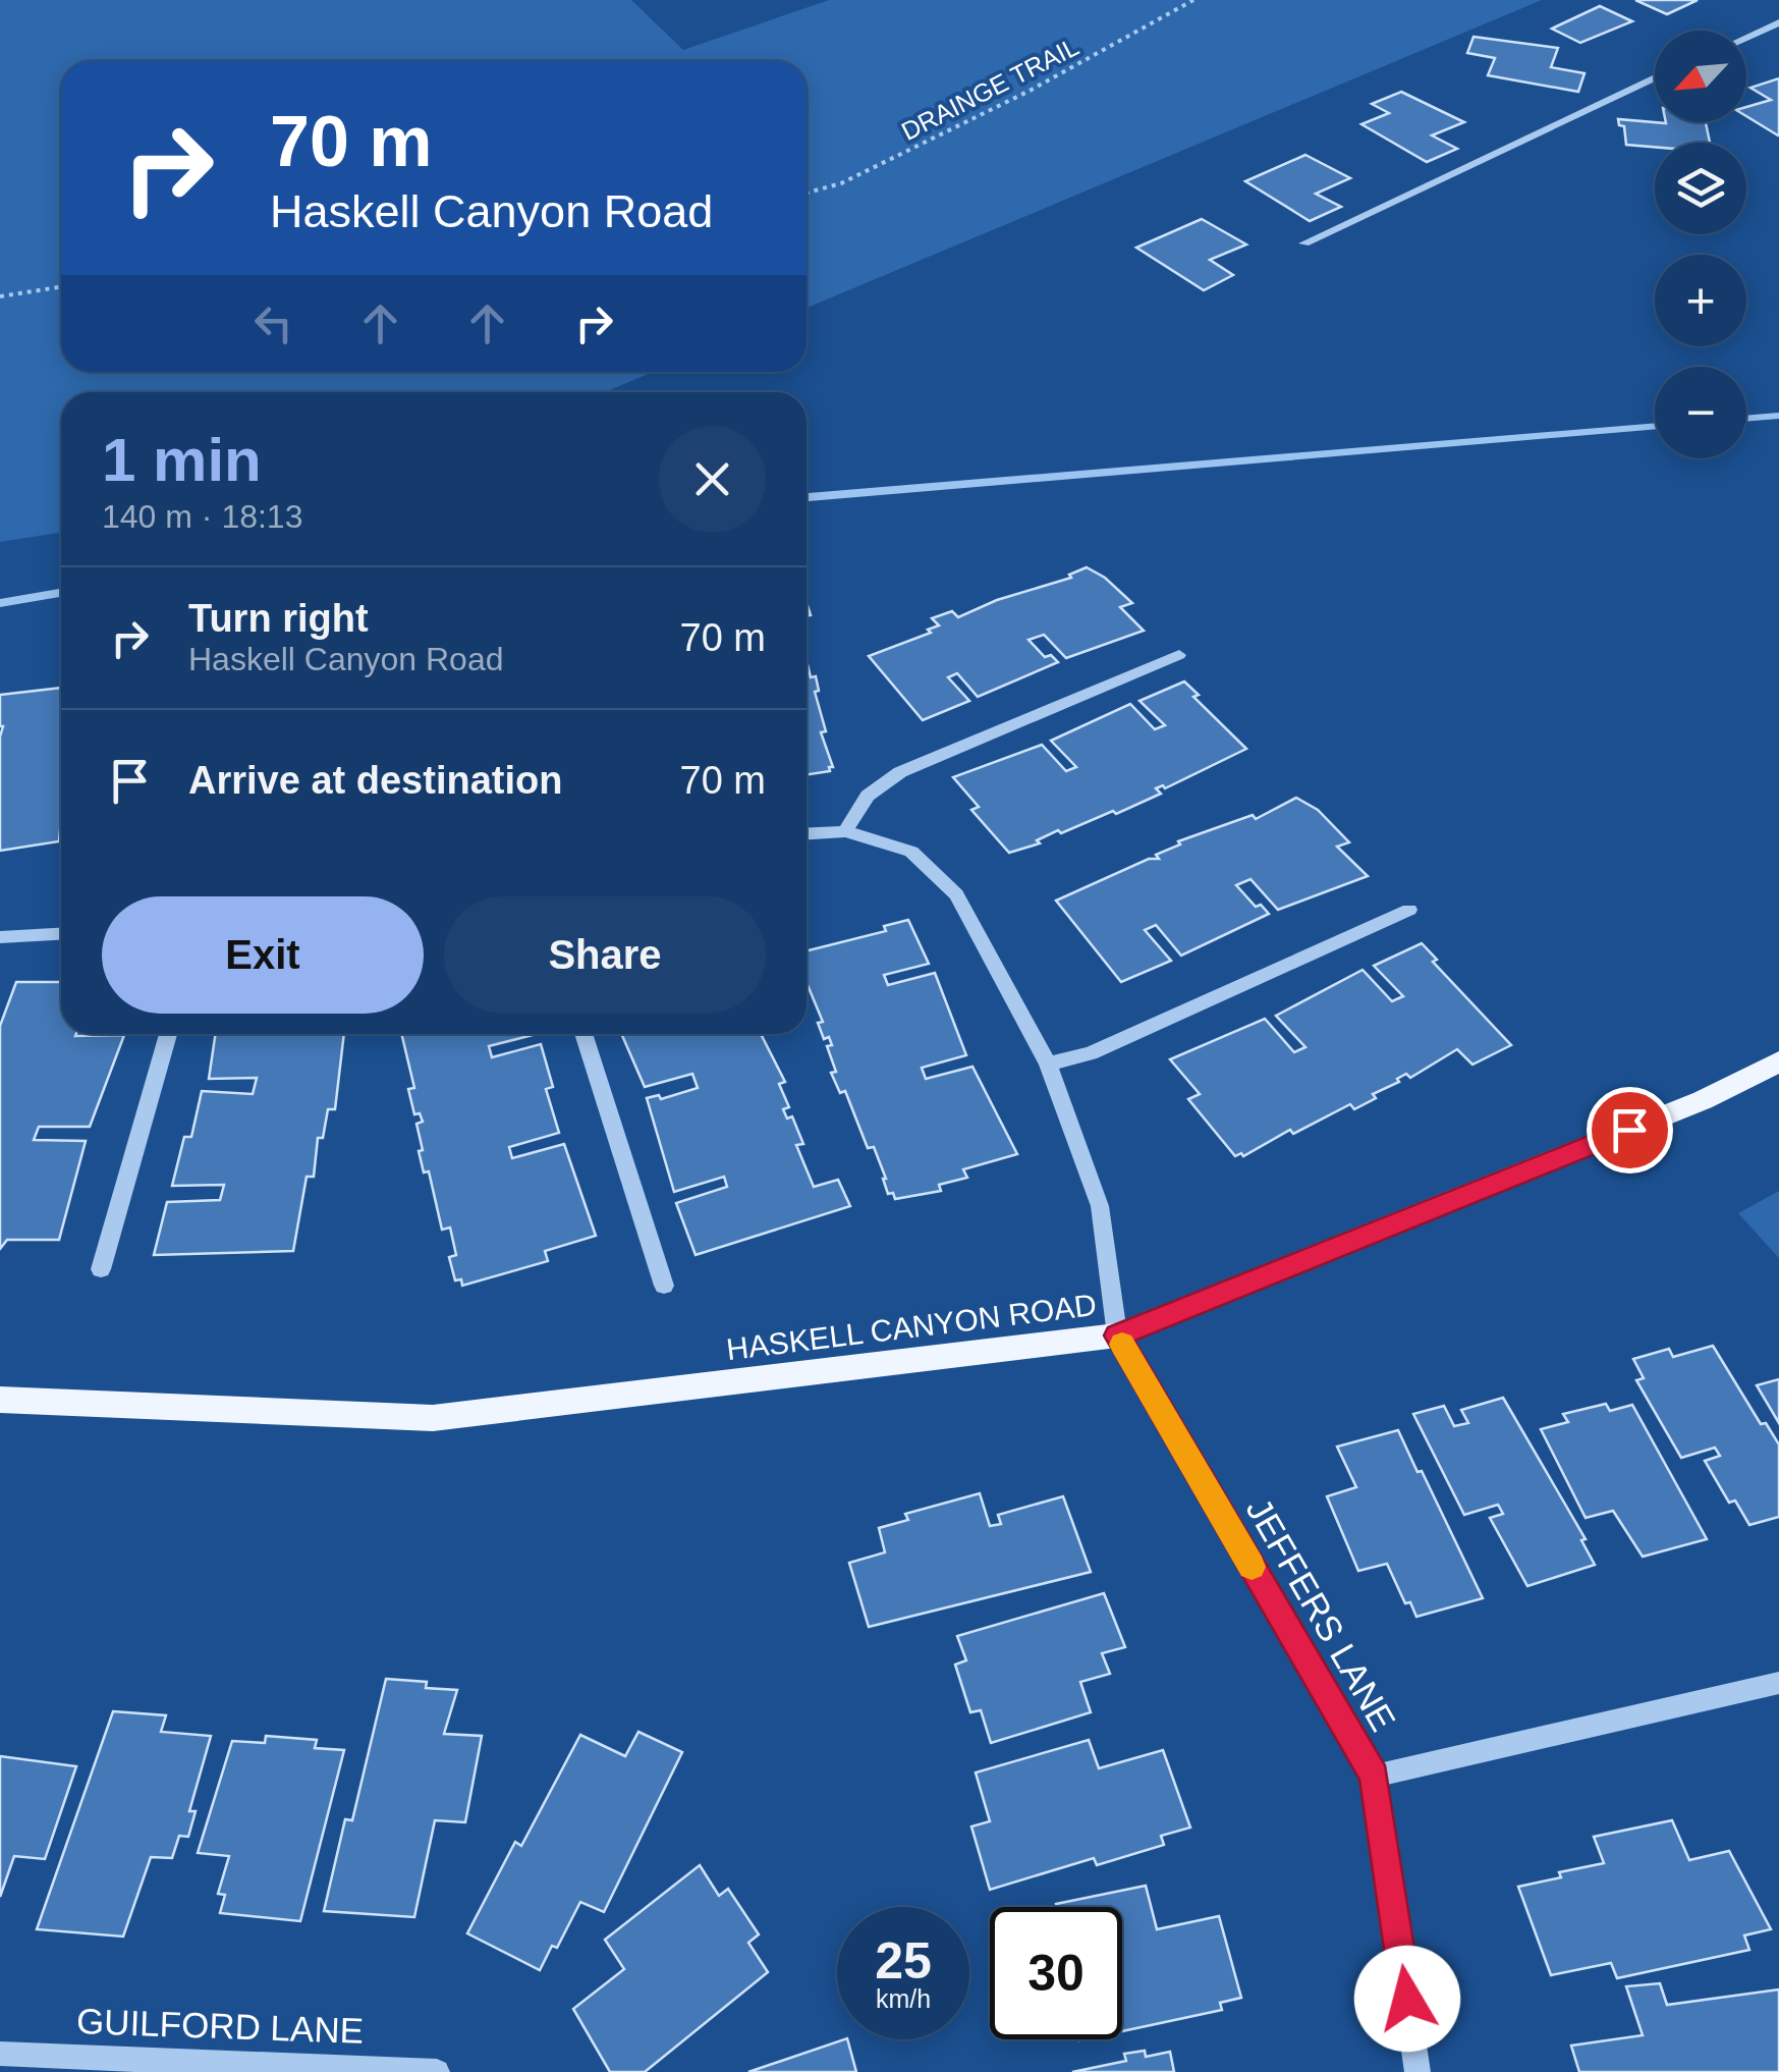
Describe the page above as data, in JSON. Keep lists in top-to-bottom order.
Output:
{
  "streets": {
    "main road": ["HASKELL CANYON ROAD"],
    "street": ["JEFFERS LANE", "GUILFORD LANE"],
    "path": ["DRAINGE TRAIL"]
  },
  "crossings": [
    ["HASKELL CANYON ROAD", "JEFFERS LANE"]
  ],
  "north": "bottom left",
  "page": {
    "map_buttons": ["+", "−"],
    "turn": ["70 m", "Haskell Canyon Road"],
    "heading": ["1 min", "140 m · 18:13"],
    "list": [
      {
        "name": "Turn right",
        "note": "Haskell Canyon Road",
        "value": "70 m"
      },
      {
        "name": "Arrive at destination",
        "value": "70 m"
      }
    ],
    "buttons": ["Exit", "Share"],
    "speed": "25 km/h",
    "limit": "30"
  }
}
